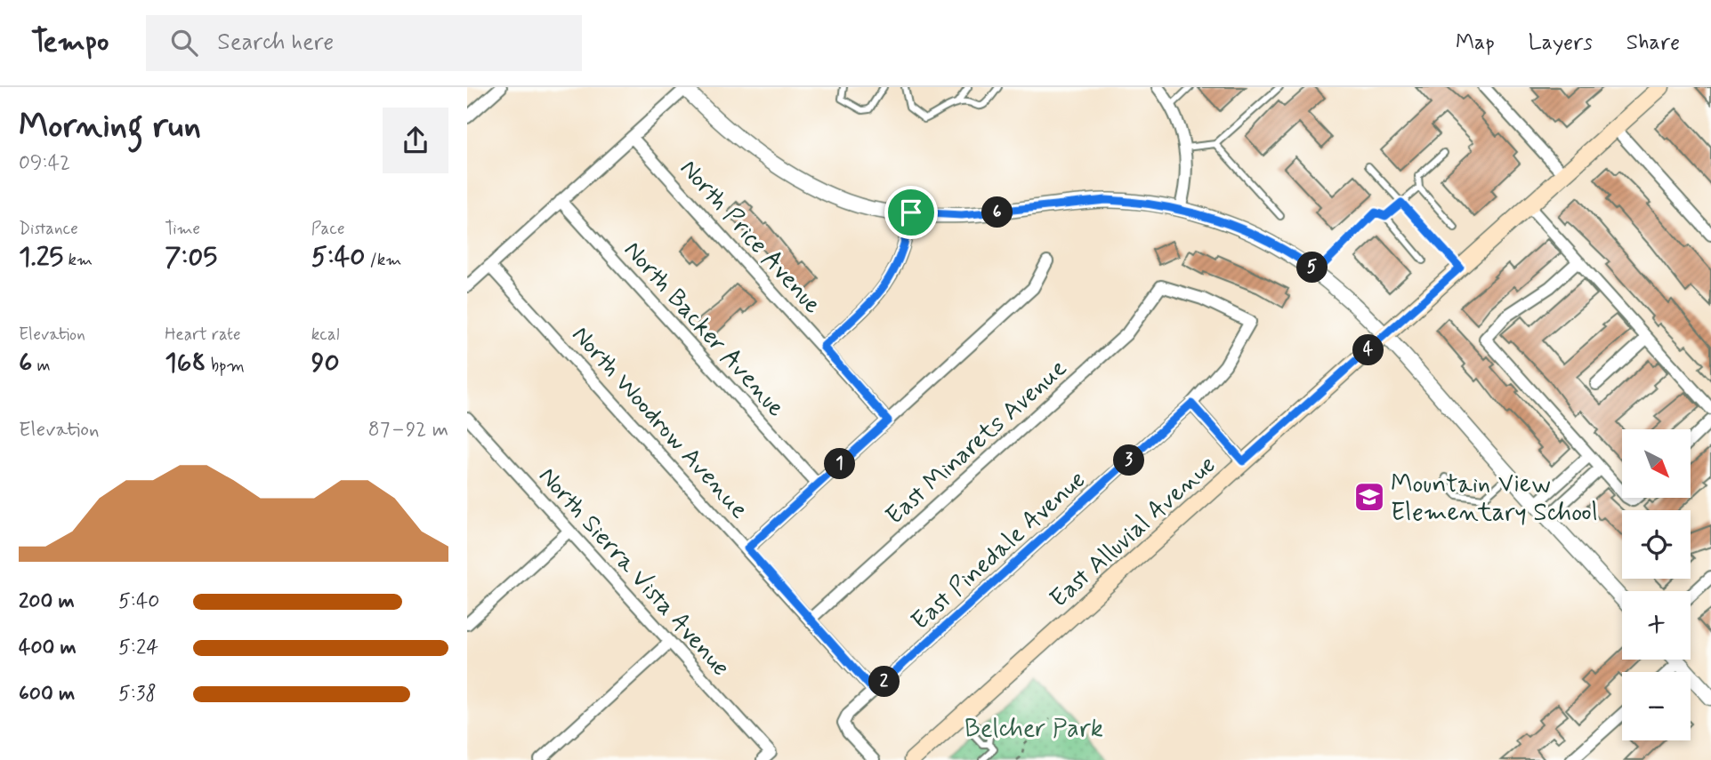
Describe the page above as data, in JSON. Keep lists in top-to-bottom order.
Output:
{
  "streets": {
    "main road": ["East Alluvial Avenue"],
    "street": [
      "North Price Avenue",
      "North Backer Avenue",
      "North Woodrow Avenue",
      "East Minarets Avenue",
      "East Pinedale Avenue",
      "North Sierra Vista Avenue"
    ]
  },
  "crossings": [
    ["North Woodrow Avenue", "East Minarets Avenue"],
    ["North Woodrow Avenue", "East Pinedale Avenue"],
    ["East Minarets Avenue", "East Pinedale Avenue"]
  ],
  "parks": ["Belcher Park"],
  "places": {
    "school or university": ["Mountain View Elementary School"]
  },
  "north": "bottom right",
  "page": {
    "header": "Tempo",
    "search": "Search here",
    "nav": ["Map", "Layers", "Share"],
    "heading": ["Morning run", "09:42"],
    "stats": [
      ["Distance", "1.25 km"],
      ["Time", "7:05"],
      ["Pace", "5:40 /km"],
      ["Elevation", "6 m"],
      ["Heart rate", "168 bpm"],
      ["kcal", "90"]
    ],
    "pins": [
      "6",
      "5",
      "4",
      "3",
      "1",
      "2"
    ],
    "chart": ["Elevation", "87–92 m"],
    "map_buttons": ["+", "−"],
    "list": [
      {
        "name": "200 m",
        "note": "5:40"
      },
      {
        "name": "400 m",
        "note": "5:24"
      },
      {
        "name": "600 m",
        "note": "5:38"
      }
    ]
  }
}
